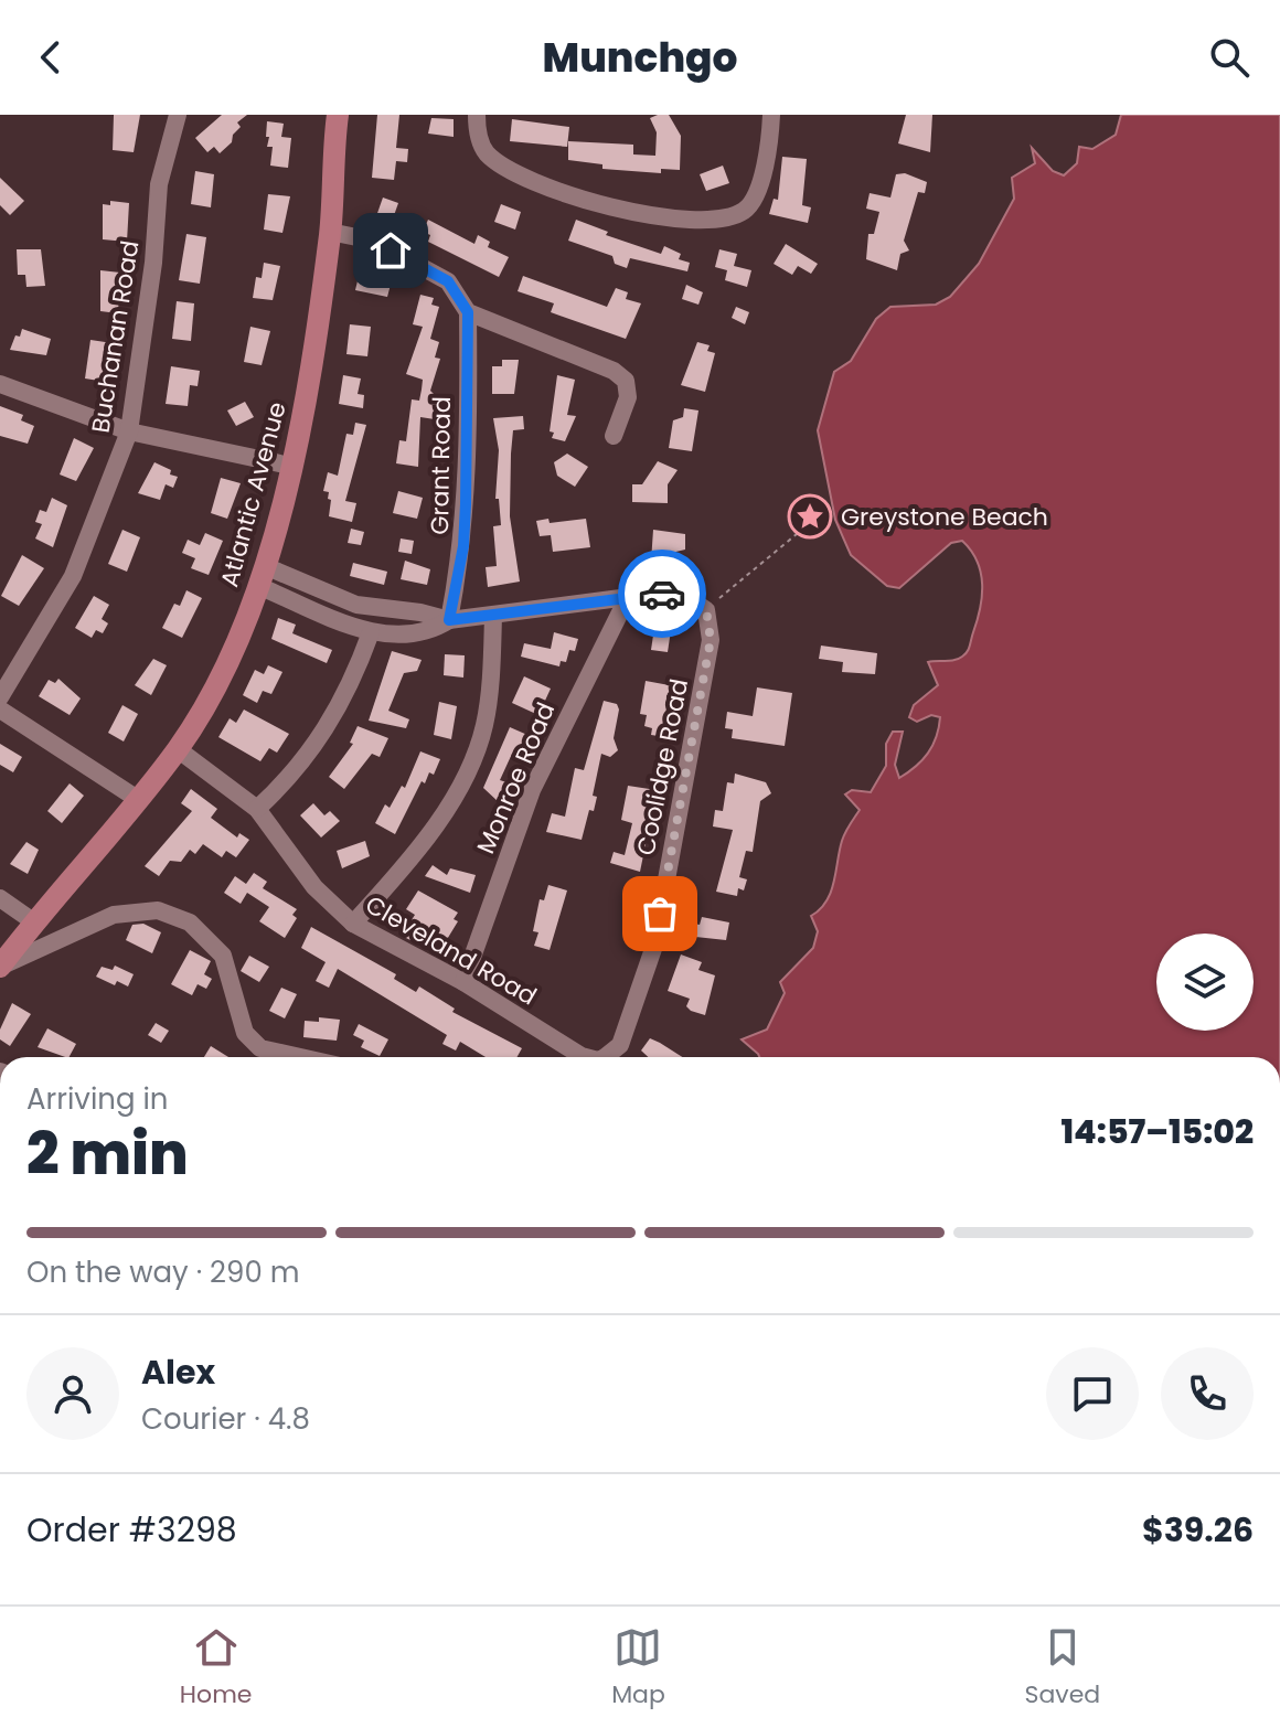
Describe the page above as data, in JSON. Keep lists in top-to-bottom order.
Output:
{
  "streets": {
    "main road": ["Atlantic Avenue"],
    "street": [
      "Buchanan Road",
      "Grant Road",
      "Coolidge Road",
      "Monroe Road",
      "Cleveland Road"
    ]
  },
  "crossings": [
    ["Atlantic Avenue", "Cleveland Road"],
    ["Monroe Road", "Cleveland Road"]
  ],
  "places": {
    "place": ["Greystone Beach"]
  },
  "page": {
    "header": "Munchgo",
    "heading": ["2 min", "Arriving in", "14:57–15:02"],
    "panel": [
      "Alex",
      "Courier · 4.8",
      "Order #3298",
      "$39.26"
    ],
    "bar": "On the way · 290 m",
    "tabs": ["Home", "Map", "Saved"]
  }
}
